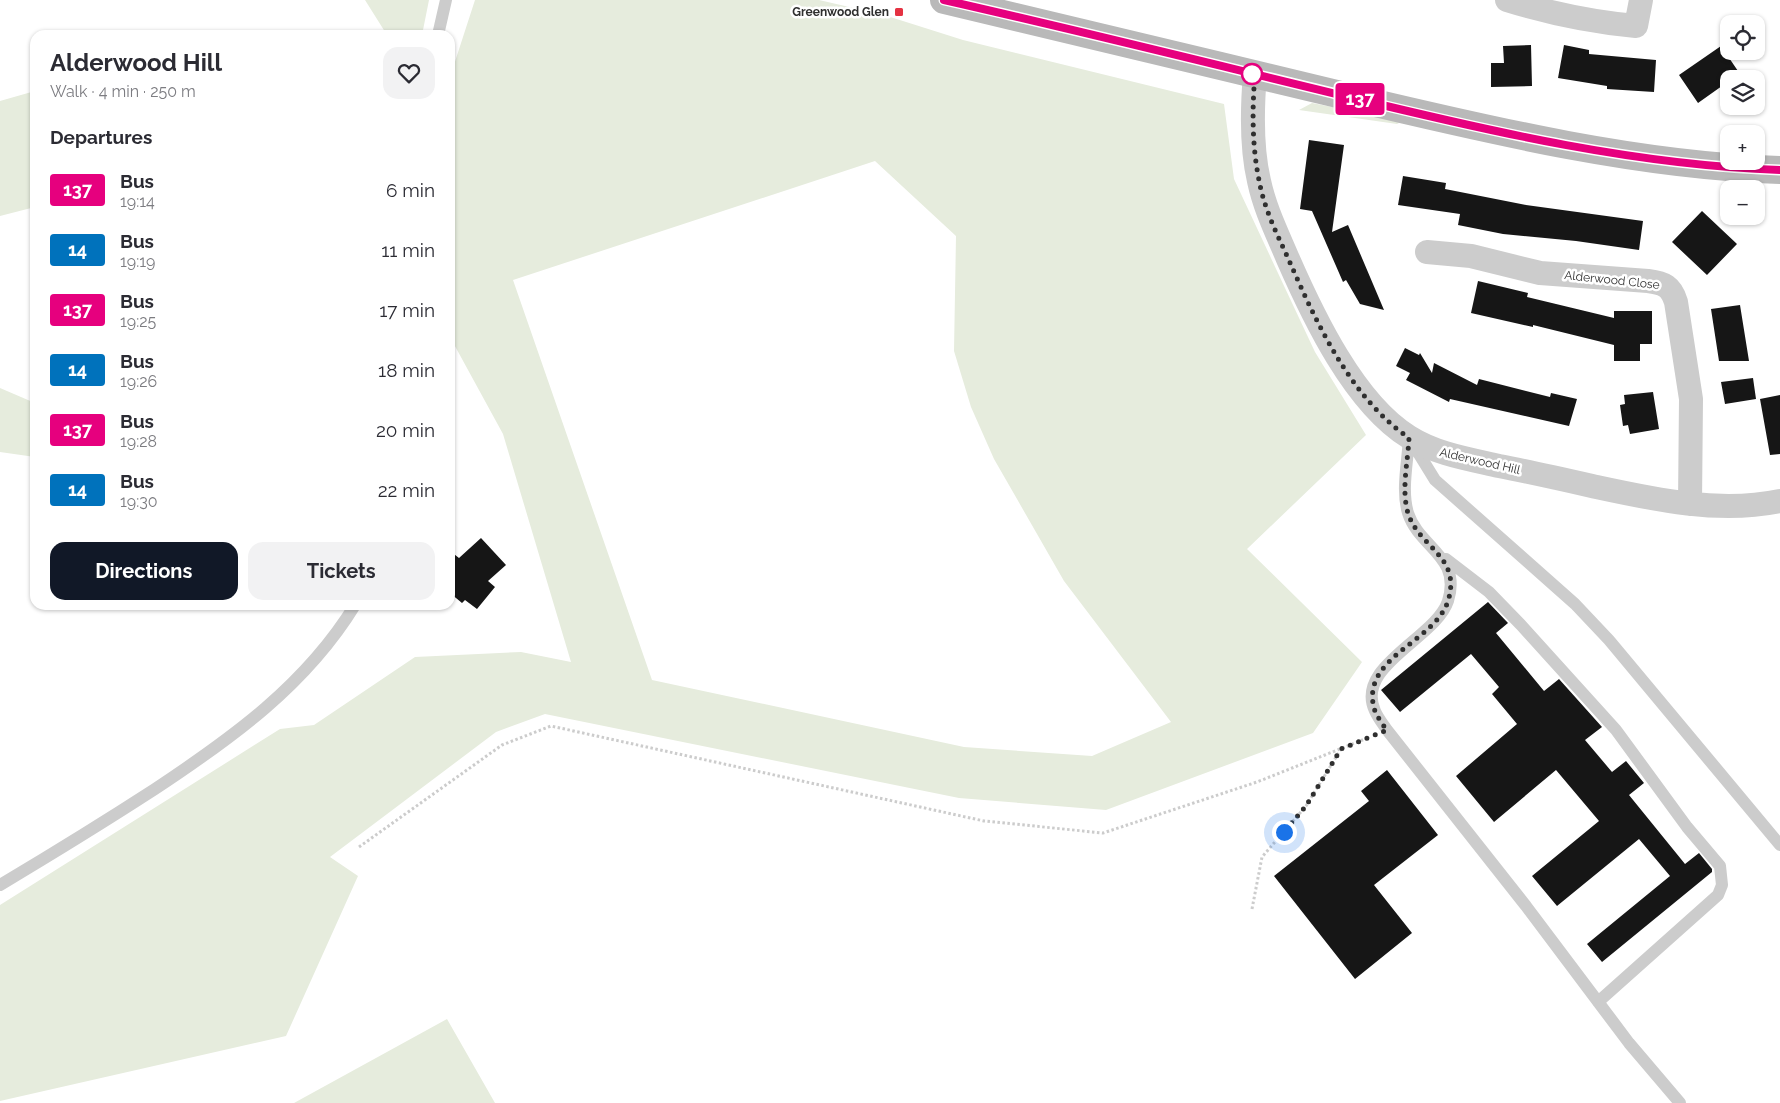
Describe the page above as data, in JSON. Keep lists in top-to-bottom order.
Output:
{
  "streets": {
    "street": ["Alderwood Close", "Alderwood Hill"]
  },
  "crossings": [
    ["Alderwood Close", "Alderwood Hill"]
  ],
  "places": {
    "transit": ["Greenwood Glen"]
  },
  "lines": ["bus line 137"],
  "page": {
    "on_map": "137",
    "map_buttons": ["+", "−"],
    "heading": [
      ["Alderwood Hill", "Walk · 4 min · 250 m"],
      "Departures"
    ],
    "list": [
      {
        "mark": "137",
        "name": "Bus",
        "note": "19:14",
        "value": "6 min"
      },
      {
        "mark": "14",
        "name": "Bus",
        "note": "19:19",
        "value": "11 min"
      },
      {
        "mark": "137",
        "name": "Bus",
        "note": "19:25",
        "value": "17 min"
      },
      {
        "mark": "14",
        "name": "Bus",
        "note": "19:26",
        "value": "18 min"
      },
      {
        "mark": "137",
        "name": "Bus",
        "note": "19:28",
        "value": "20 min"
      },
      {
        "mark": "14",
        "name": "Bus",
        "note": "19:30",
        "value": "22 min"
      }
    ],
    "buttons": ["Directions", "Tickets"]
  }
}
